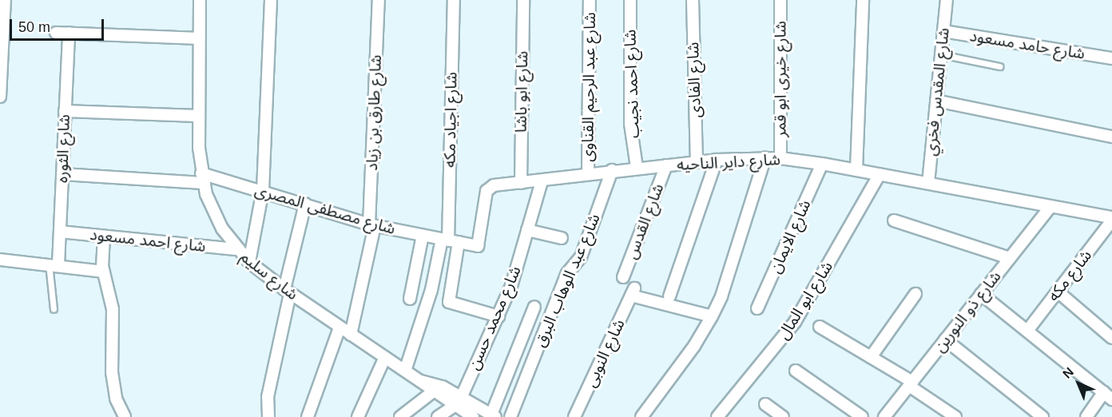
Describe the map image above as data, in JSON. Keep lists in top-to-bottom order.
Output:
{
  "streets": {
    "street": [
      "شارع حامد مسعود",
      "شارع خيرى ابو قمر",
      "شارع الفادى",
      "شارع احمد نجيب",
      "شارع عبد الرحيم القناوى",
      "شارع ابو باشا",
      "شارع المقدس فخري",
      "شارع طارق بن زياد",
      "شارع اجياد مكه",
      "شارع الثوره",
      "شارع داير الناحيه",
      "شارع مصطفى المصرى",
      "شارع القدس",
      "شارع الايمان",
      "شارع احمد مسعود",
      "شارع سليم",
      "شارع مكه",
      "شارع عبد الوهاب البرق",
      "شارع ابو المال",
      "شارع ذو النورين",
      "شارع محمد حسن",
      "شارع النوبى"
    ]
  },
  "crossings": [
    ["شارع حامد مسعود", "شارع المقدس فخري"],
    ["شارع خيرى ابو قمر", "شارع داير الناحيه"],
    ["شارع الفادى", "شارع داير الناحيه"],
    ["شارع احمد نجيب", "شارع داير الناحيه"],
    ["شارع عبد الرحيم القناوى", "شارع داير الناحيه"],
    ["شارع ابو باشا", "شارع داير الناحيه"],
    ["شارع المقدس فخري", "شارع داير الناحيه"],
    ["شارع طارق بن زياد", "شارع مصطفى المصرى"],
    ["شارع طارق بن زياد", "شارع سليم"],
    ["شارع اجياد مكه", "شارع مصطفى المصرى"],
    ["شارع الثوره", "شارع مصطفى المصرى"],
    ["شارع الثوره", "شارع احمد مسعود"],
    ["شارع داير الناحيه", "شارع مصطفى المصرى"],
    ["شارع داير الناحيه", "شارع القدس"],
    ["شارع داير الناحيه", "شارع الايمان"],
    ["شارع داير الناحيه", "شارع مكه"],
    ["شارع داير الناحيه", "شارع عبد الوهاب البرق"],
    ["شارع داير الناحيه", "شارع ابو المال"],
    ["شارع داير الناحيه", "شارع ذو النورين"],
    ["شارع داير الناحيه", "شارع محمد حسن"],
    ["شارع مصطفى المصرى", "شارع سليم"],
    ["شارع احمد مسعود", "شارع سليم"],
    ["شارع سليم", "شارع محمد حسن"]
  ],
  "scale_bar": "50 m",
  "north": "top left"
}
